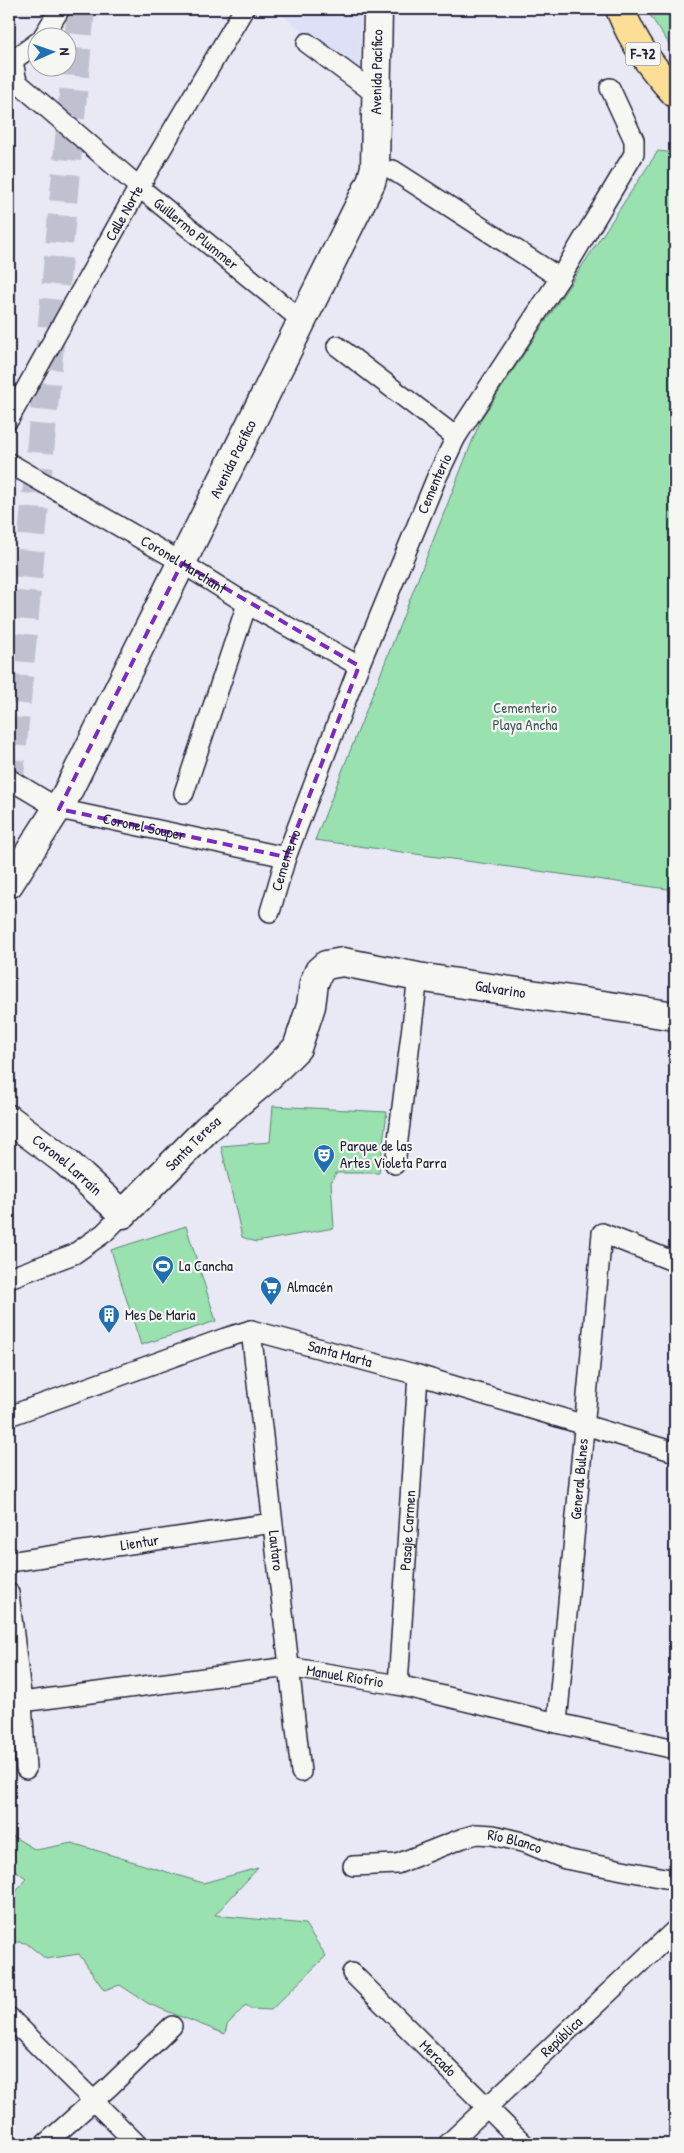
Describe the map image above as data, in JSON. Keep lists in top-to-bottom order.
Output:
{
  "streets": {
    "main road": ["F-72"],
    "street": [
      "Avenida Pacífico",
      "Calle Norte",
      "Guillermo Plummer",
      "Cementerio",
      "Coronel Marchant",
      "Coronel Souper",
      "Galvarino",
      "Santa Teresa",
      "Coronel Larraín",
      "Santa Marta",
      "General Bulnes",
      "Pasaje Carmen",
      "Lientur",
      "Lautaro",
      "Manuel Riofrio",
      "Río Blanco",
      "República",
      "Mercado"
    ]
  },
  "crossings": [
    ["Avenida Pacífico", "Guillermo Plummer"],
    ["Avenida Pacífico", "Coronel Marchant"],
    ["Avenida Pacífico", "Coronel Souper"],
    ["Calle Norte", "Guillermo Plummer"],
    ["Cementerio", "Coronel Marchant"],
    ["Cementerio", "Coronel Souper"],
    ["Galvarino", "Santa Teresa"],
    ["Santa Teresa", "Coronel Larraín"],
    ["Santa Marta", "General Bulnes"],
    ["Santa Marta", "Pasaje Carmen"],
    ["Santa Marta", "Lautaro"],
    ["General Bulnes", "Manuel Riofrio"],
    ["Pasaje Carmen", "Manuel Riofrio"],
    ["Lientur", "Lautaro"],
    ["Lautaro", "Manuel Riofrio"],
    ["República", "Mercado"]
  ],
  "parks": ["Cementerio Playa Ancha"],
  "places": {
    "theatre": ["Parque de las Artes Violeta Parra"],
    "sports": ["La Cancha"],
    "supermarket": ["Almacén"],
    "building": ["Mes De Maria"]
  },
  "north": "right"
}
